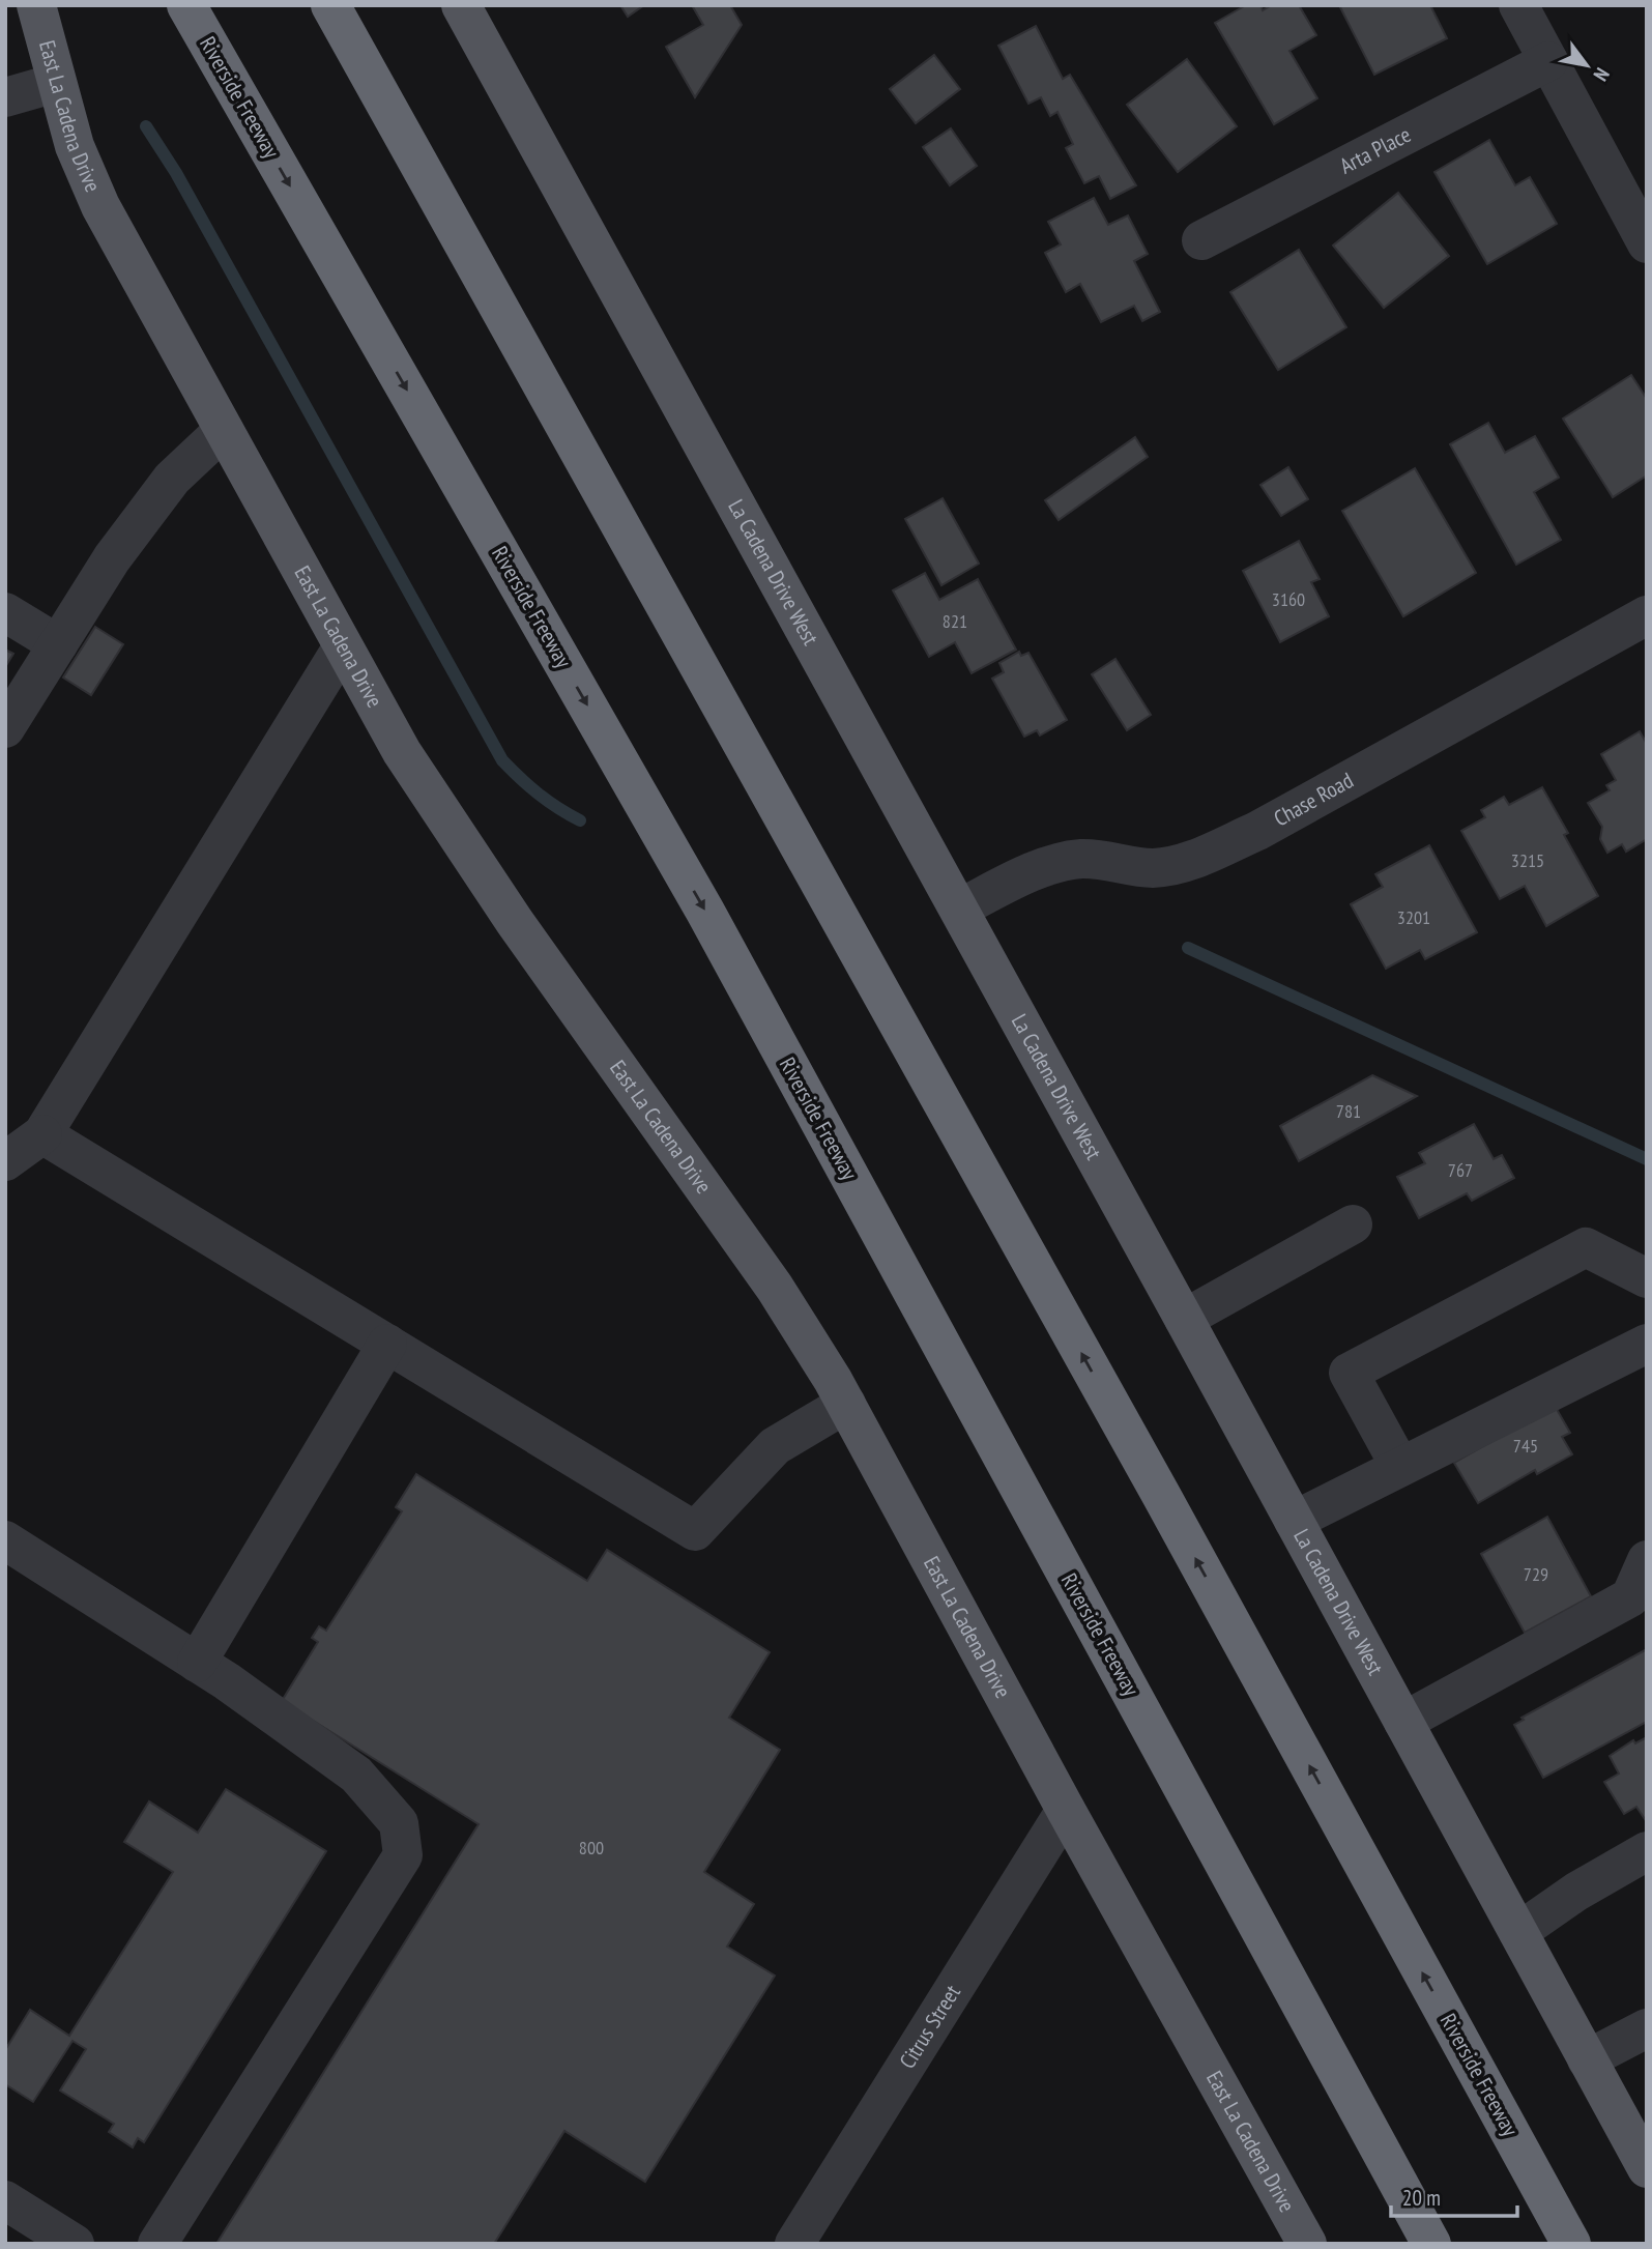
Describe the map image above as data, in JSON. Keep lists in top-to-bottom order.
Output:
{
  "streets": {
    "highway": ["Riverside Freeway"],
    "main road": ["East La Cadena Drive", "La Cadena Drive West"],
    "street": ["Arta Place", "Chase Road", "Citrus Street"]
  },
  "crossings": [
    ["East La Cadena Drive", "Citrus Street"],
    ["La Cadena Drive West", "Chase Road"]
  ],
  "house_numbers": [
    "3160",
    "821",
    "3215",
    "3201",
    "781",
    "767",
    "745",
    "729",
    "800"
  ],
  "scale_bar": "20 m",
  "north": "bottom right"
}
